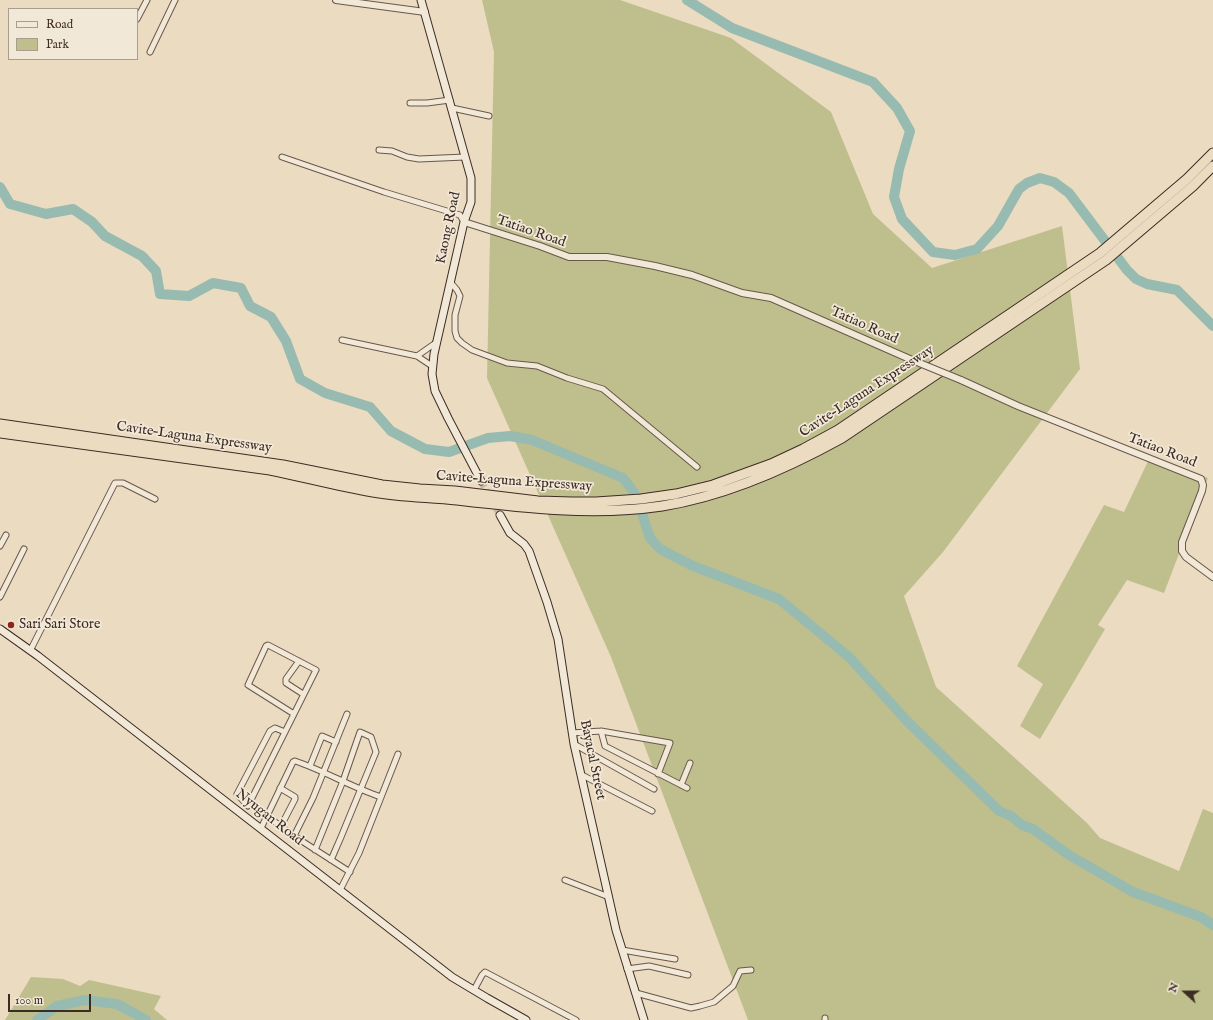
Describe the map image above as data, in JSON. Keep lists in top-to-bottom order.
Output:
{
  "streets": {
    "highway": ["Cavite–Laguna Expressway"],
    "main road": ["Kaong Road", "Bayacal Street", "Nyugan Road"],
    "street": ["Tatiao Road"]
  },
  "crossings": [
    ["Kaong Road", "Tatiao Road"]
  ],
  "places": ["Sari Sari Store"],
  "legend": ["Road", "Park"],
  "scale_bar": "100 m",
  "north": "left"
}
